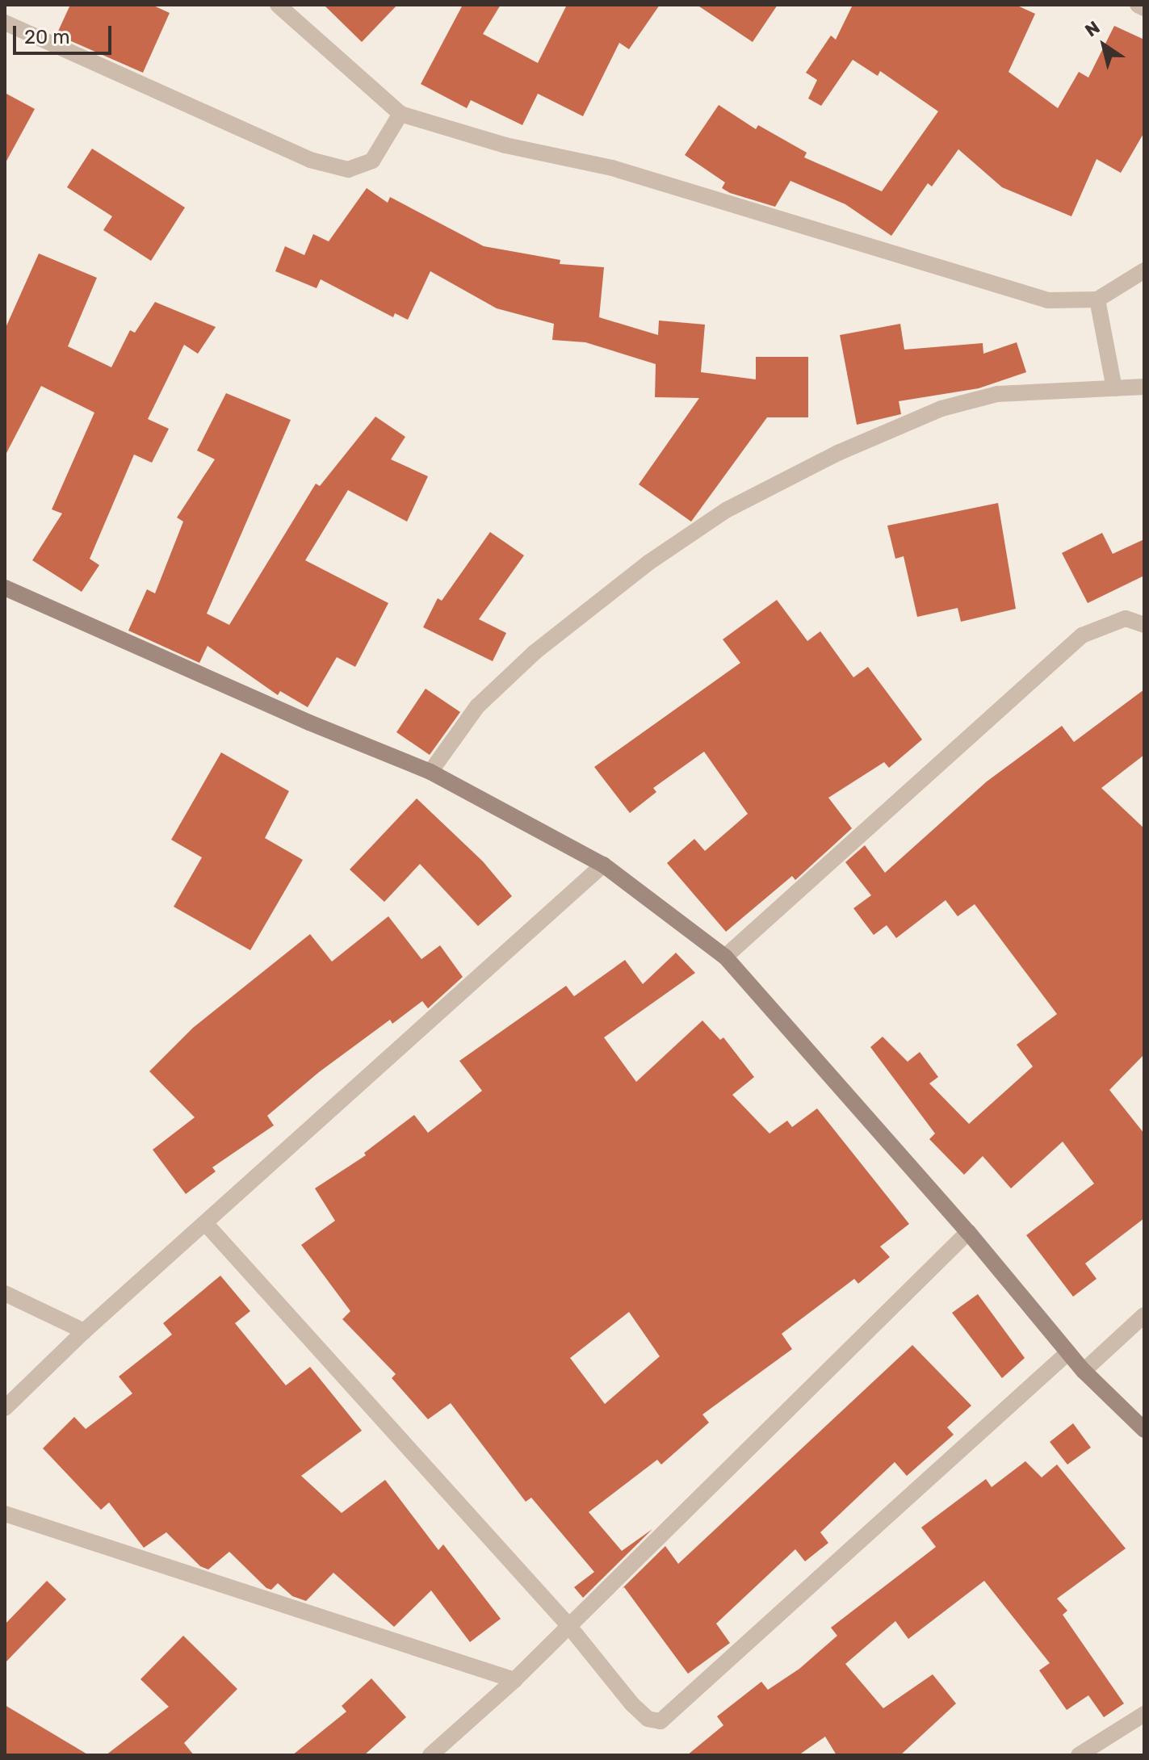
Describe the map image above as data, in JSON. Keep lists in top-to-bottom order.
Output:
{
  "scale_bar": "20 m",
  "north": "top left"
}
